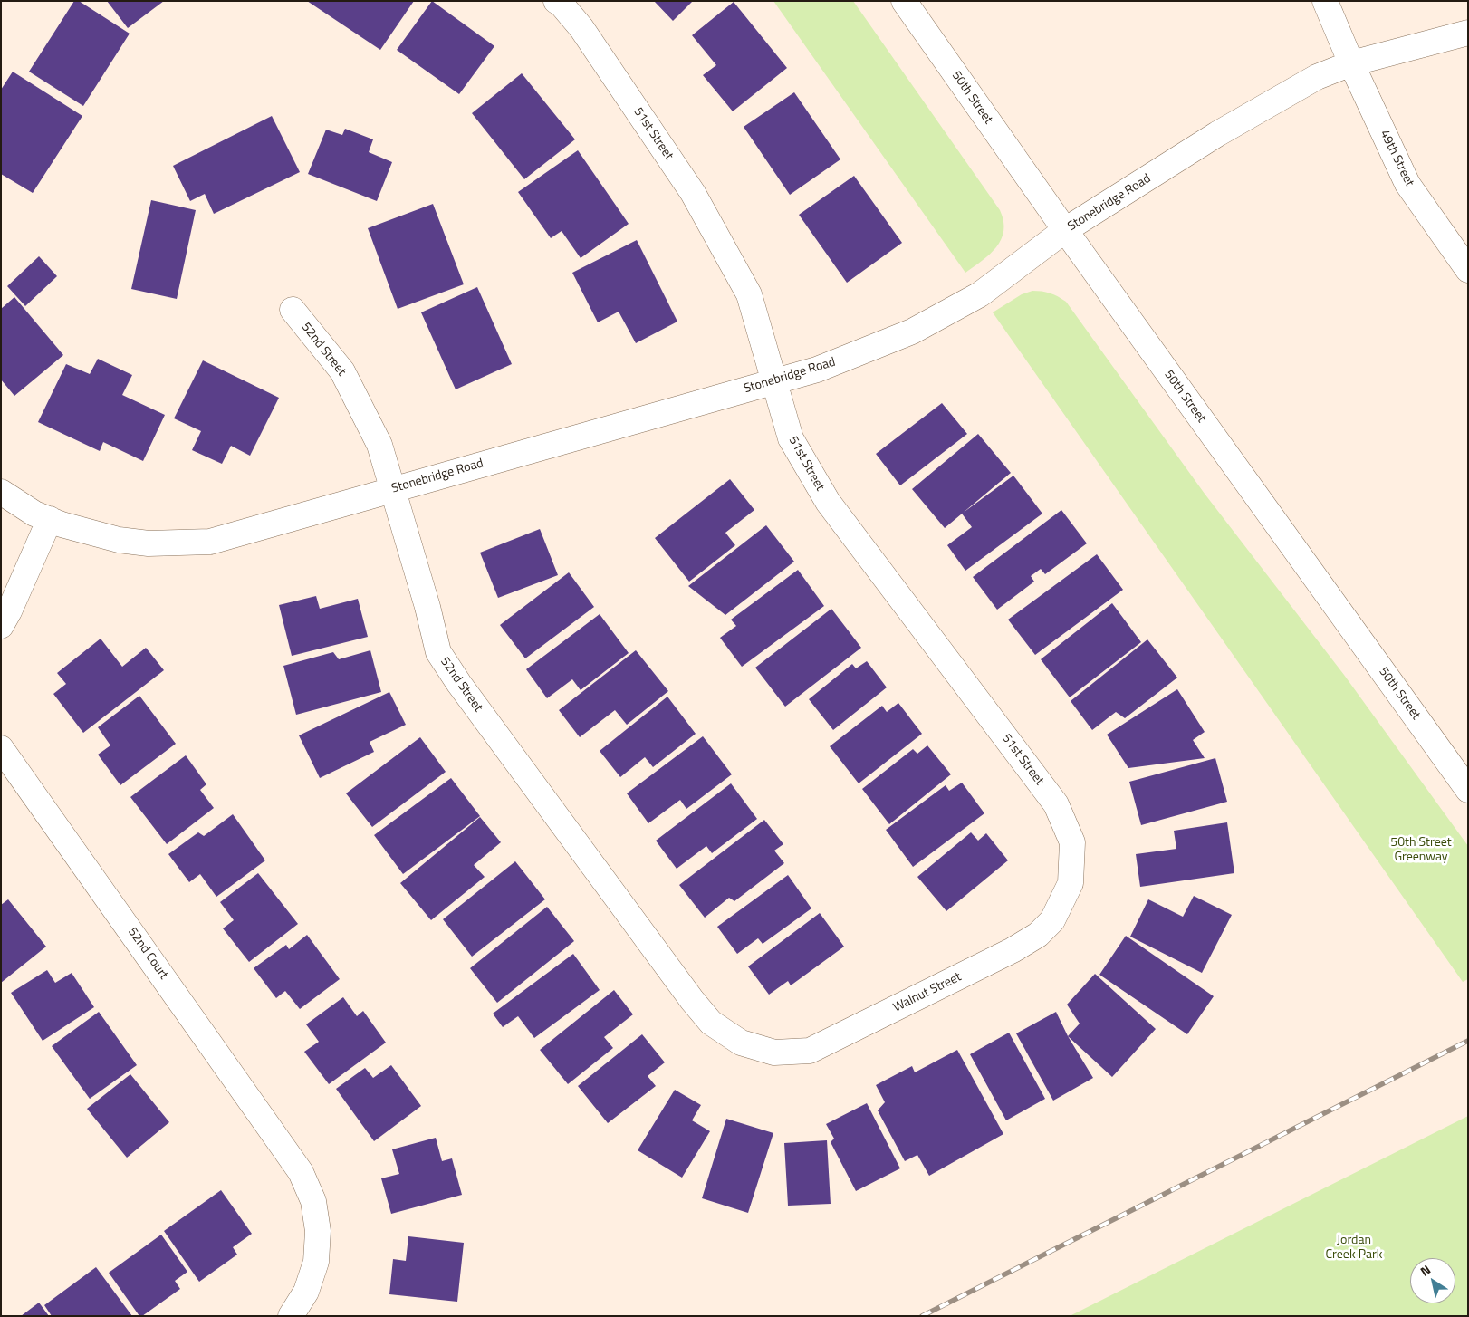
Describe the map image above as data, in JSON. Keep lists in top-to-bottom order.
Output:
{
  "streets": {
    "street": [
      "50th Street",
      "51st Street",
      "49th Street",
      "Stonebridge Road",
      "52nd Street",
      "52nd Court",
      "Walnut Street"
    ]
  },
  "crossings": [
    ["50th Street", "Stonebridge Road"],
    ["51st Street", "Stonebridge Road"],
    ["51st Street", "Walnut Street"],
    ["49th Street", "Stonebridge Road"],
    ["Stonebridge Road", "52nd Street"],
    ["52nd Street", "Walnut Street"]
  ],
  "parks": ["50th Street Greenway", "Jordan Creek Park"],
  "north": "top left"
}
